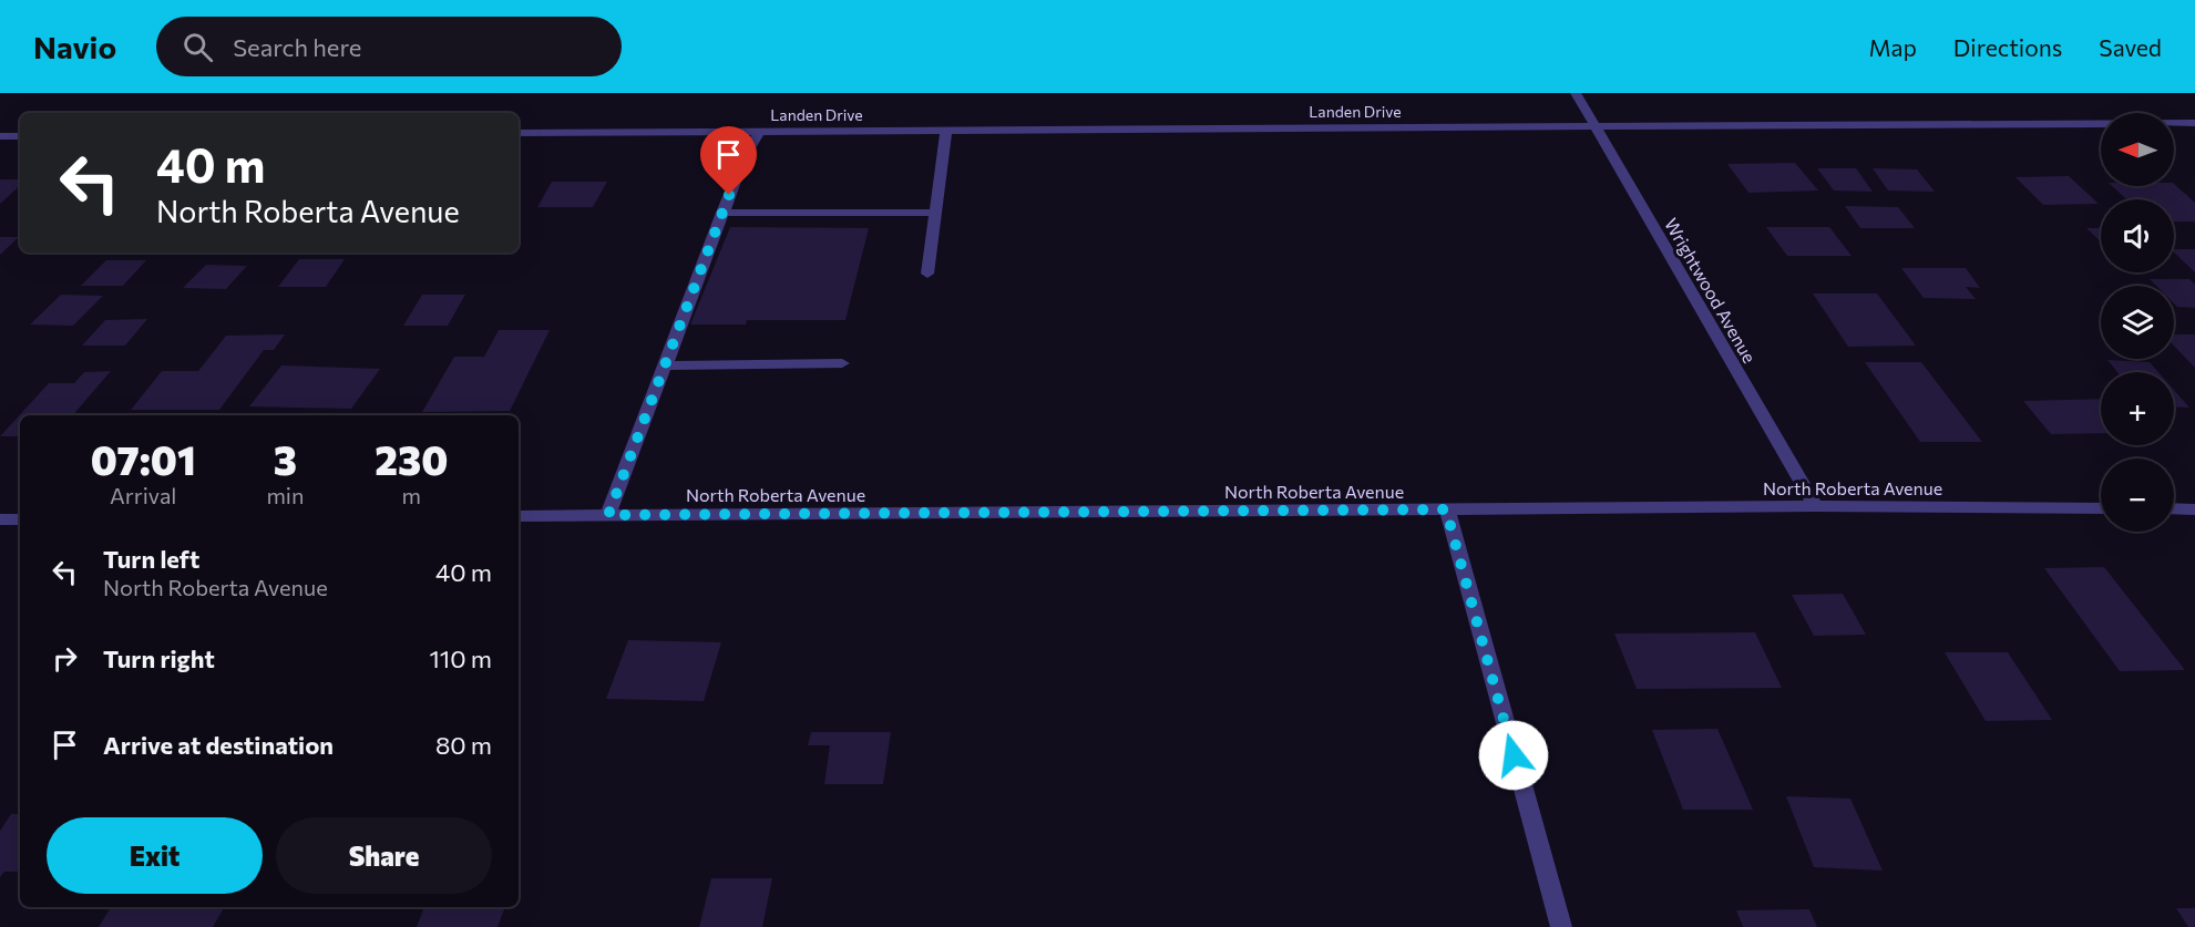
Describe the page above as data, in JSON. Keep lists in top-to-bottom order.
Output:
{
  "streets": {
    "street": ["Landen Drive", "Wrightwood Avenue", "North Roberta Avenue"]
  },
  "crossings": [
    ["Landen Drive", "Wrightwood Avenue"],
    ["Wrightwood Avenue", "North Roberta Avenue"]
  ],
  "north": "left",
  "page": {
    "header": "Navio",
    "search": "Search here",
    "nav": ["Map", "Directions", "Saved"],
    "map_buttons": ["+", "−"],
    "turn": ["40 m", "North Roberta Avenue"],
    "eta": [
      "07:01",
      "Arrival",
      "3",
      "min",
      "230",
      "m"
    ],
    "list": [
      {
        "name": "Turn left",
        "note": "North Roberta Avenue",
        "value": "40 m"
      },
      {
        "name": "Turn right",
        "value": "110 m"
      },
      {
        "name": "Arrive at destination",
        "value": "80 m"
      }
    ],
    "buttons": ["Exit", "Share"]
  }
}
